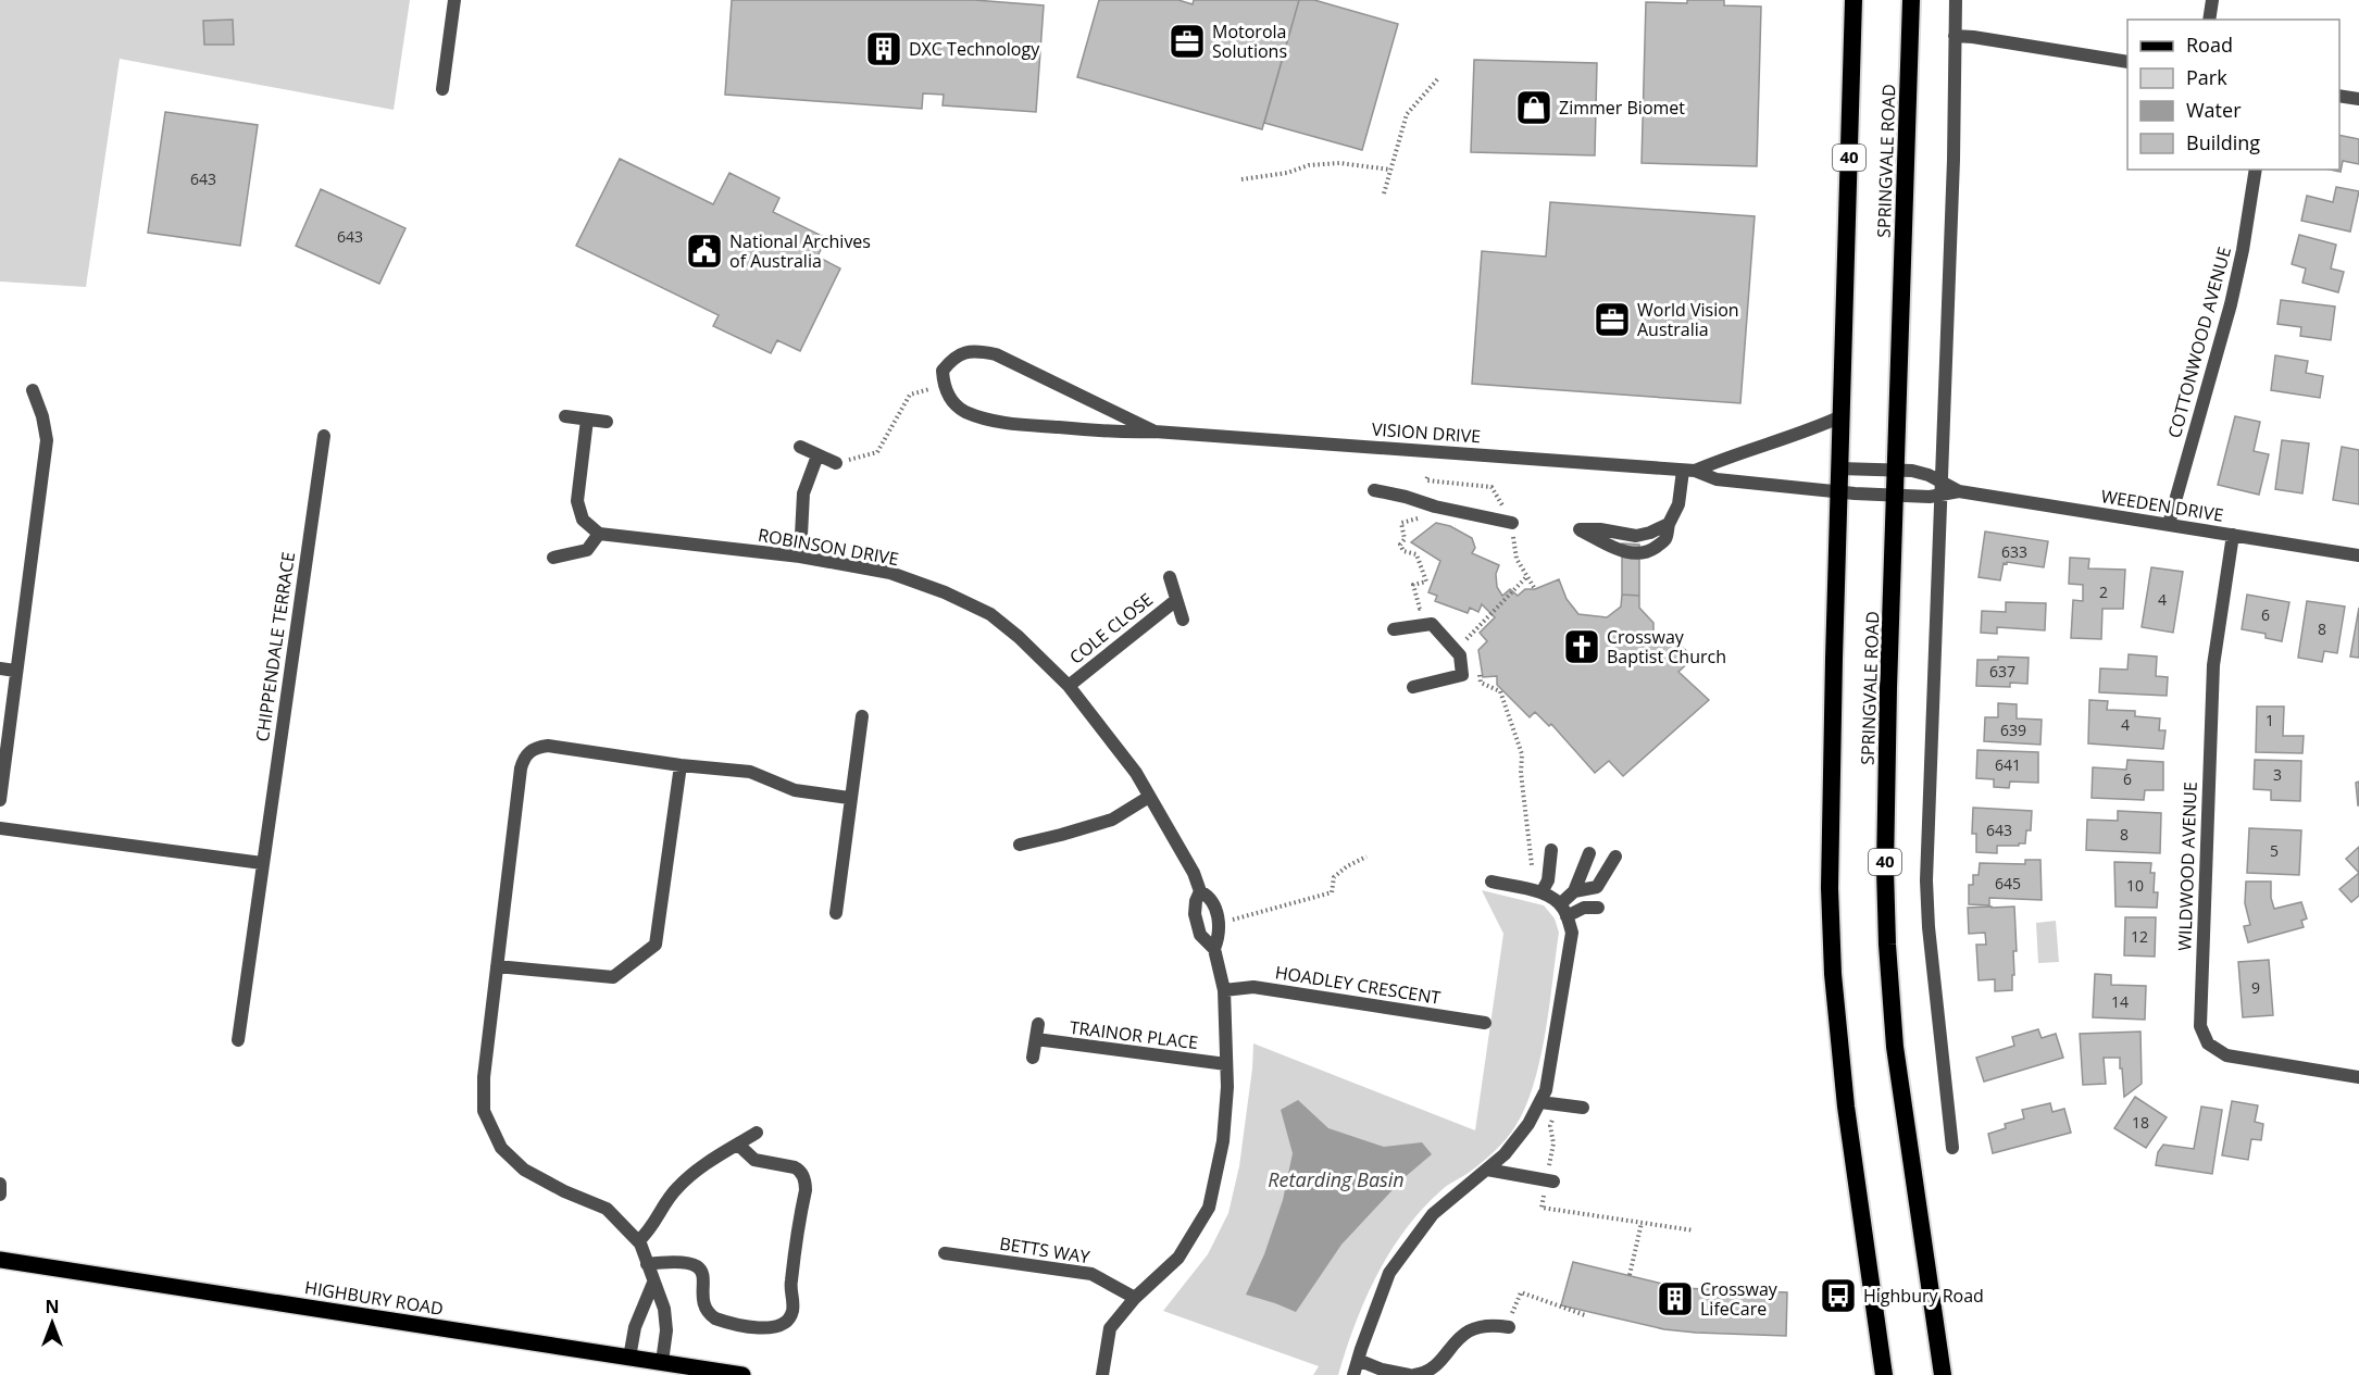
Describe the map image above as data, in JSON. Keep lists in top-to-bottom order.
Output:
{
  "streets": {
    "highway": ["40", "SPRINGVALE ROAD"],
    "main road": ["HIGHBURY ROAD"],
    "street": [
      "COTTONWOOD AVENUE",
      "VISION DRIVE",
      "WEEDEN DRIVE",
      "ROBINSON DRIVE",
      "COLE CLOSE",
      "CHIPPENDALE TERRACE",
      "WILDWOOD AVENUE",
      "HOADLEY CRESCENT",
      "TRAINOR PLACE",
      "BETTS WAY"
    ]
  },
  "crossings": [
    ["SPRINGVALE ROAD", "VISION DRIVE"],
    ["SPRINGVALE ROAD", "WEEDEN DRIVE"],
    ["COTTONWOOD AVENUE", "WEEDEN DRIVE"],
    ["VISION DRIVE", "WEEDEN DRIVE"],
    ["WEEDEN DRIVE", "WILDWOOD AVENUE"],
    ["ROBINSON DRIVE", "COLE CLOSE"],
    ["ROBINSON DRIVE", "HOADLEY CRESCENT"],
    ["ROBINSON DRIVE", "TRAINOR PLACE"],
    ["ROBINSON DRIVE", "BETTS WAY"]
  ],
  "water": ["Retarding Basin"],
  "places": {
    "office": ["Motorola Solutions", "World Vision Australia"],
    "building": ["DXC Technology", "Crossway LifeCare"],
    "shop": ["Zimmer Biomet"],
    "public building": ["National Archives of Australia"],
    "church": ["Crossway Baptist Church"],
    "bus stop": ["Highbury Road"]
  },
  "house_numbers": [
    "643",
    "643",
    "633",
    "2",
    "4",
    "6",
    "8",
    "637",
    "1",
    "4",
    "639",
    "641",
    "3",
    "6",
    "643",
    "8",
    "5",
    "645",
    "10",
    "12",
    "9",
    "14",
    "18"
  ],
  "legend": [
    "Road",
    "Park",
    "Water",
    "Building"
  ],
  "north": "top"
}
